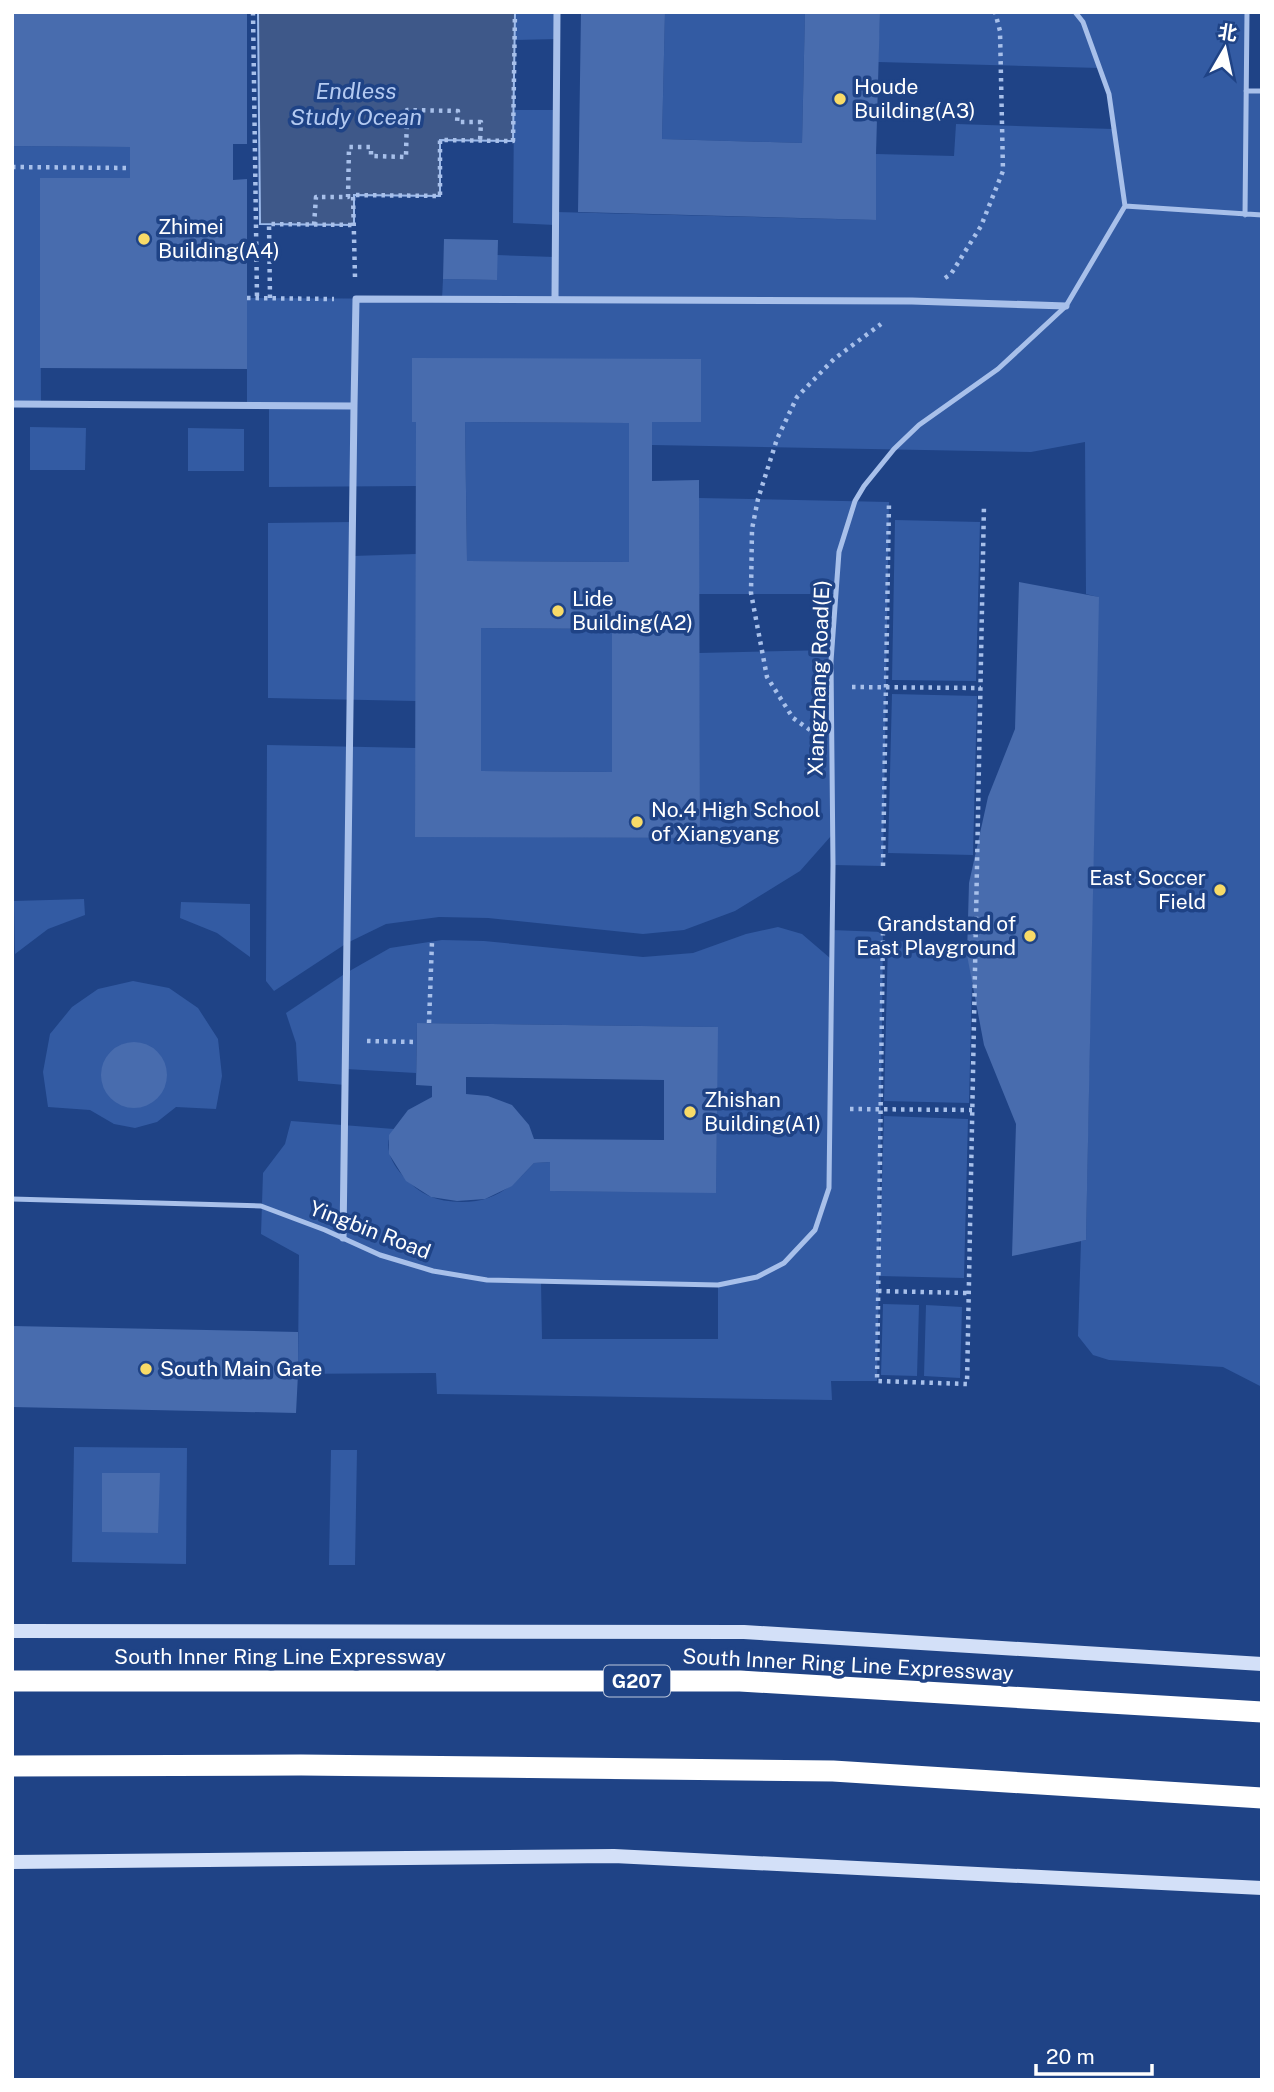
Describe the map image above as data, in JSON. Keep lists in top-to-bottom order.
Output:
{
  "streets": {
    "highway": ["South Inner Ring Line Expressway", "G207"],
    "lane": ["Xiangzhang Road(E)", "Yingbin Road"]
  },
  "crossings": [
    ["Xiangzhang Road(E)", "Yingbin Road"]
  ],
  "water": ["Endless Study Ocean"],
  "places": [
    "Houde Building(A3)",
    "Zhimei Building(A4)",
    "Lide Building(A2)",
    "No.4 High School of Xiangyang",
    "East Soccer Field",
    "Grandstand of East Playground",
    "Zhishan Building(A1)",
    "South Main Gate"
  ],
  "scale_bar": "20 m",
  "north": "top"
}
